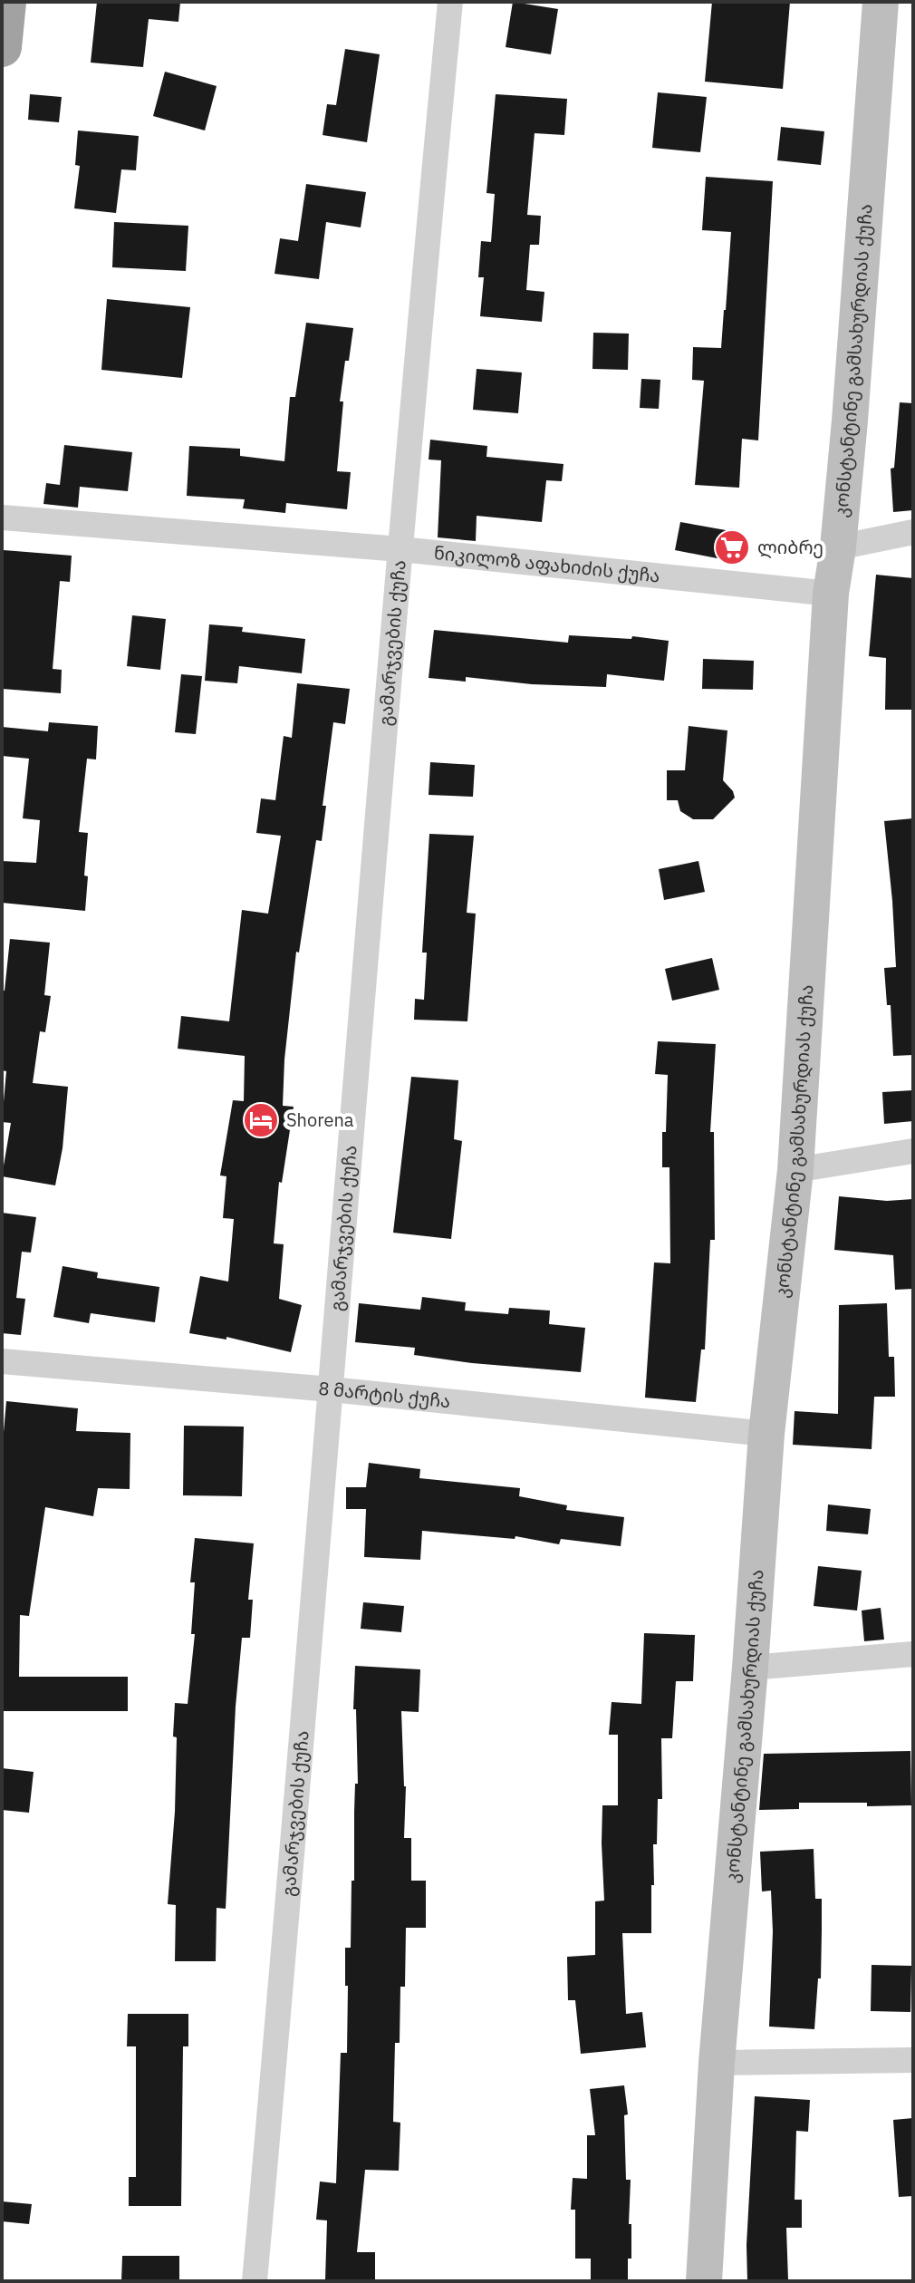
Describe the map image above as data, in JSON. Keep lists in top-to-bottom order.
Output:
{
  "streets": {
    "main road": ["კონსტანტინე გამსახურდიას ქუჩა"],
    "street": ["ნიკილოზ აფახიძის ქუჩა", "გამარჯვების ქუჩა", "8 მარტის ქუჩა"]
  },
  "crossings": [
    ["კონსტანტინე გამსახურდიას ქუჩა", "ნიკილოზ აფახიძის ქუჩა"],
    ["კონსტანტინე გამსახურდიას ქუჩა", "8 მარტის ქუჩა"],
    ["ნიკილოზ აფახიძის ქუჩა", "გამარჯვების ქუჩა"],
    ["გამარჯვების ქუჩა", "8 მარტის ქუჩა"]
  ],
  "places": {
    "supermarket": ["ლიბრე"],
    "hotel": ["Shorena"]
  }
}
